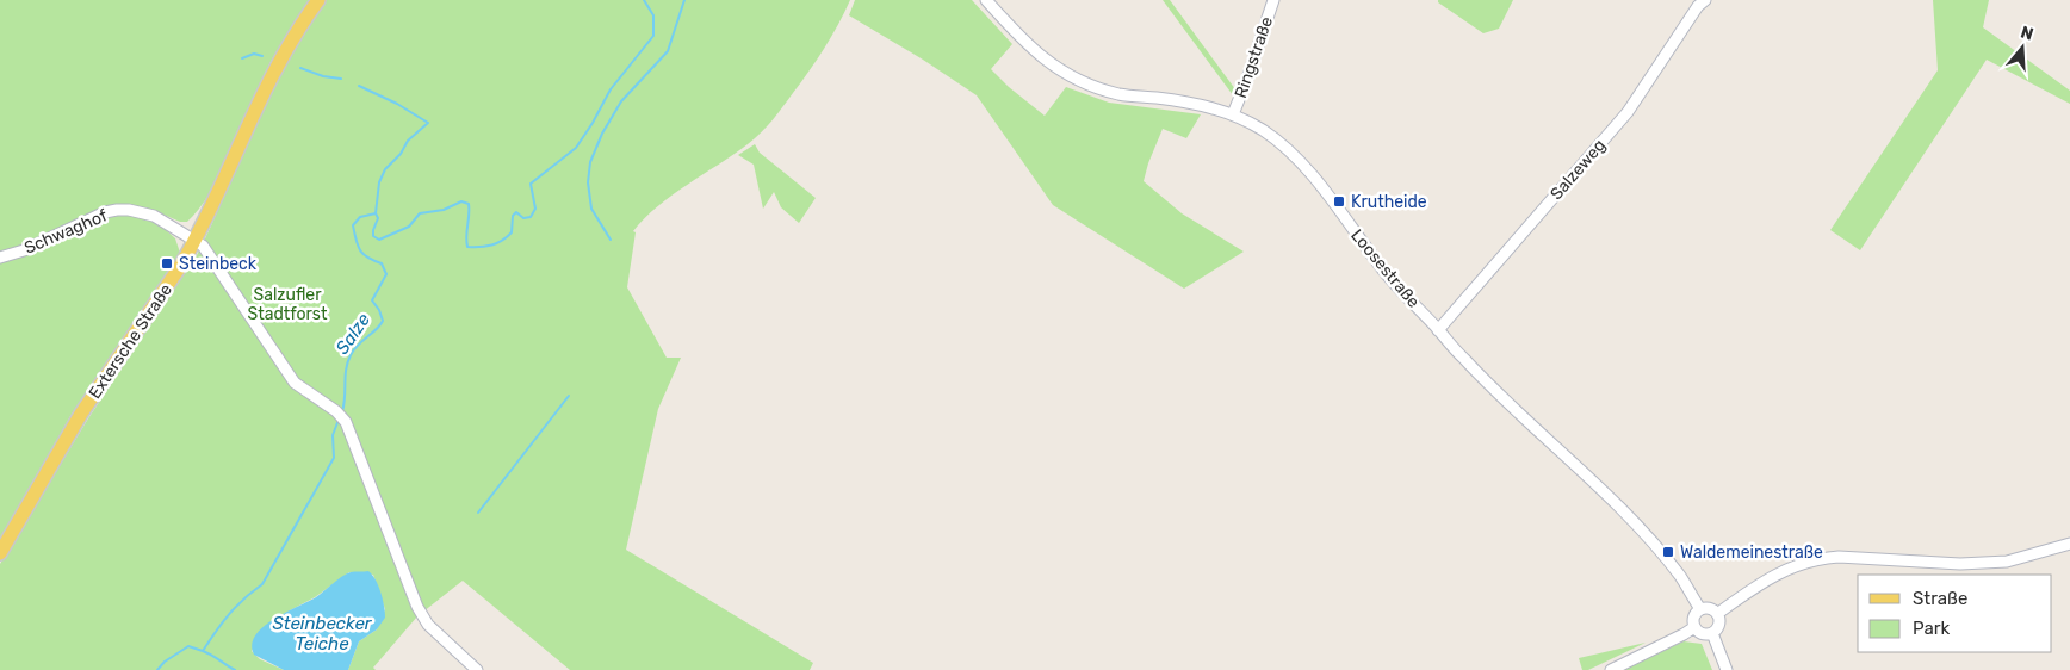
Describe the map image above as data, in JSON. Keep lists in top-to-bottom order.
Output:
{
  "streets": {
    "main road": ["Extersche Straße"],
    "street": [
      "Ringstraße",
      "Salzeweg",
      "Schwaghof",
      "Loosestraße"
    ]
  },
  "crossings": [
    ["Ringstraße", "Loosestraße"],
    ["Salzeweg", "Loosestraße"],
    ["Schwaghof", "Extersche Straße"]
  ],
  "water": ["Salze", "Steinbecker Teiche"],
  "parks": ["Salzufler Stadtforst"],
  "places": {
    "transit": ["Krutheide", "Steinbeck", "Waldemeinestraße"]
  },
  "legend": ["Straße", "Park"],
  "north": "top"
}
